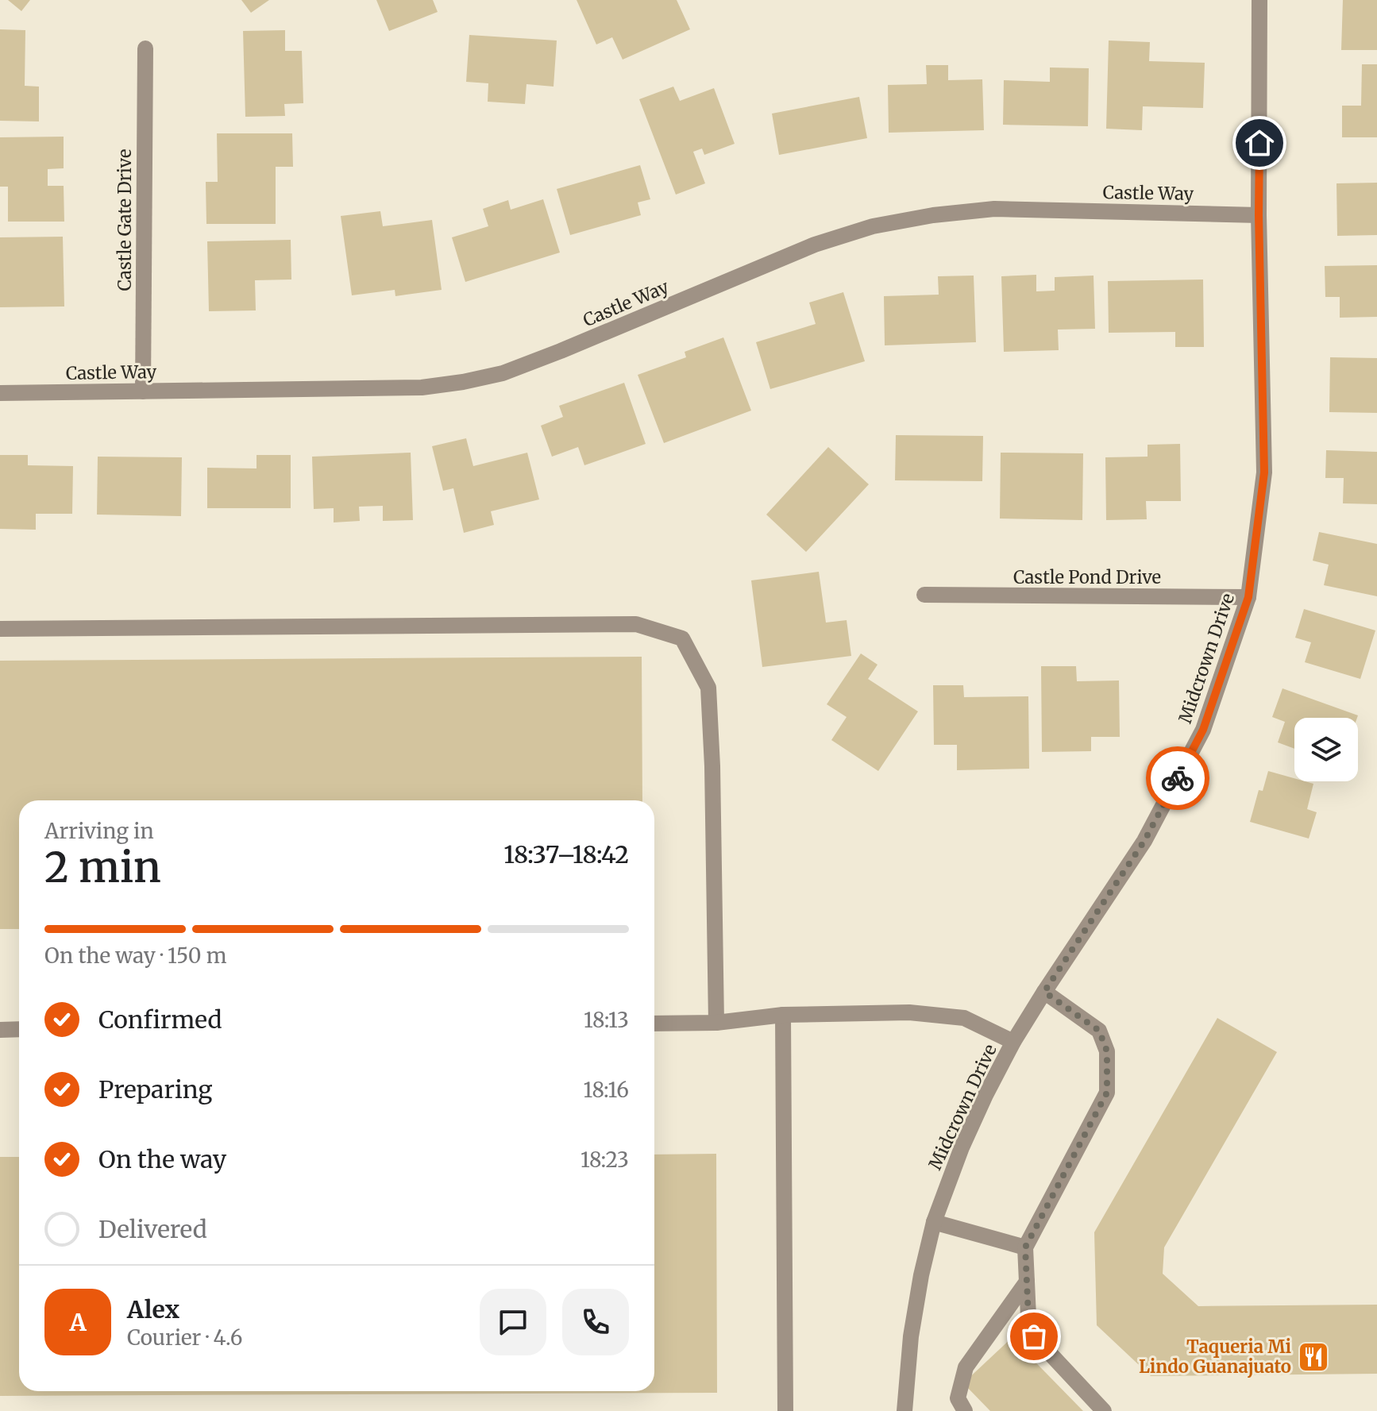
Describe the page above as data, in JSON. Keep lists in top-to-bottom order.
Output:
{
  "streets": {
    "street": [
      "Castle Way",
      "Castle Gate Drive",
      "Castle Pond Drive",
      "Midcrown Drive"
    ]
  },
  "crossings": [
    ["Castle Way", "Castle Gate Drive"],
    ["Castle Way", "Midcrown Drive"],
    ["Castle Pond Drive", "Midcrown Drive"]
  ],
  "places": {
    "restaurant": ["Taqueria Mi Lindo Guanajuato"]
  },
  "page": {
    "heading": ["2 min", "Arriving in", "18:37–18:42"],
    "panel": ["Alex", "Courier · 4.6"],
    "bar": "On the way · 150 m",
    "list": [
      ["Confirmed", "18:13"],
      ["Preparing", "18:16"],
      ["On the way", "18:23"],
      "Delivered"
    ],
    "round": "A"
  }
}
